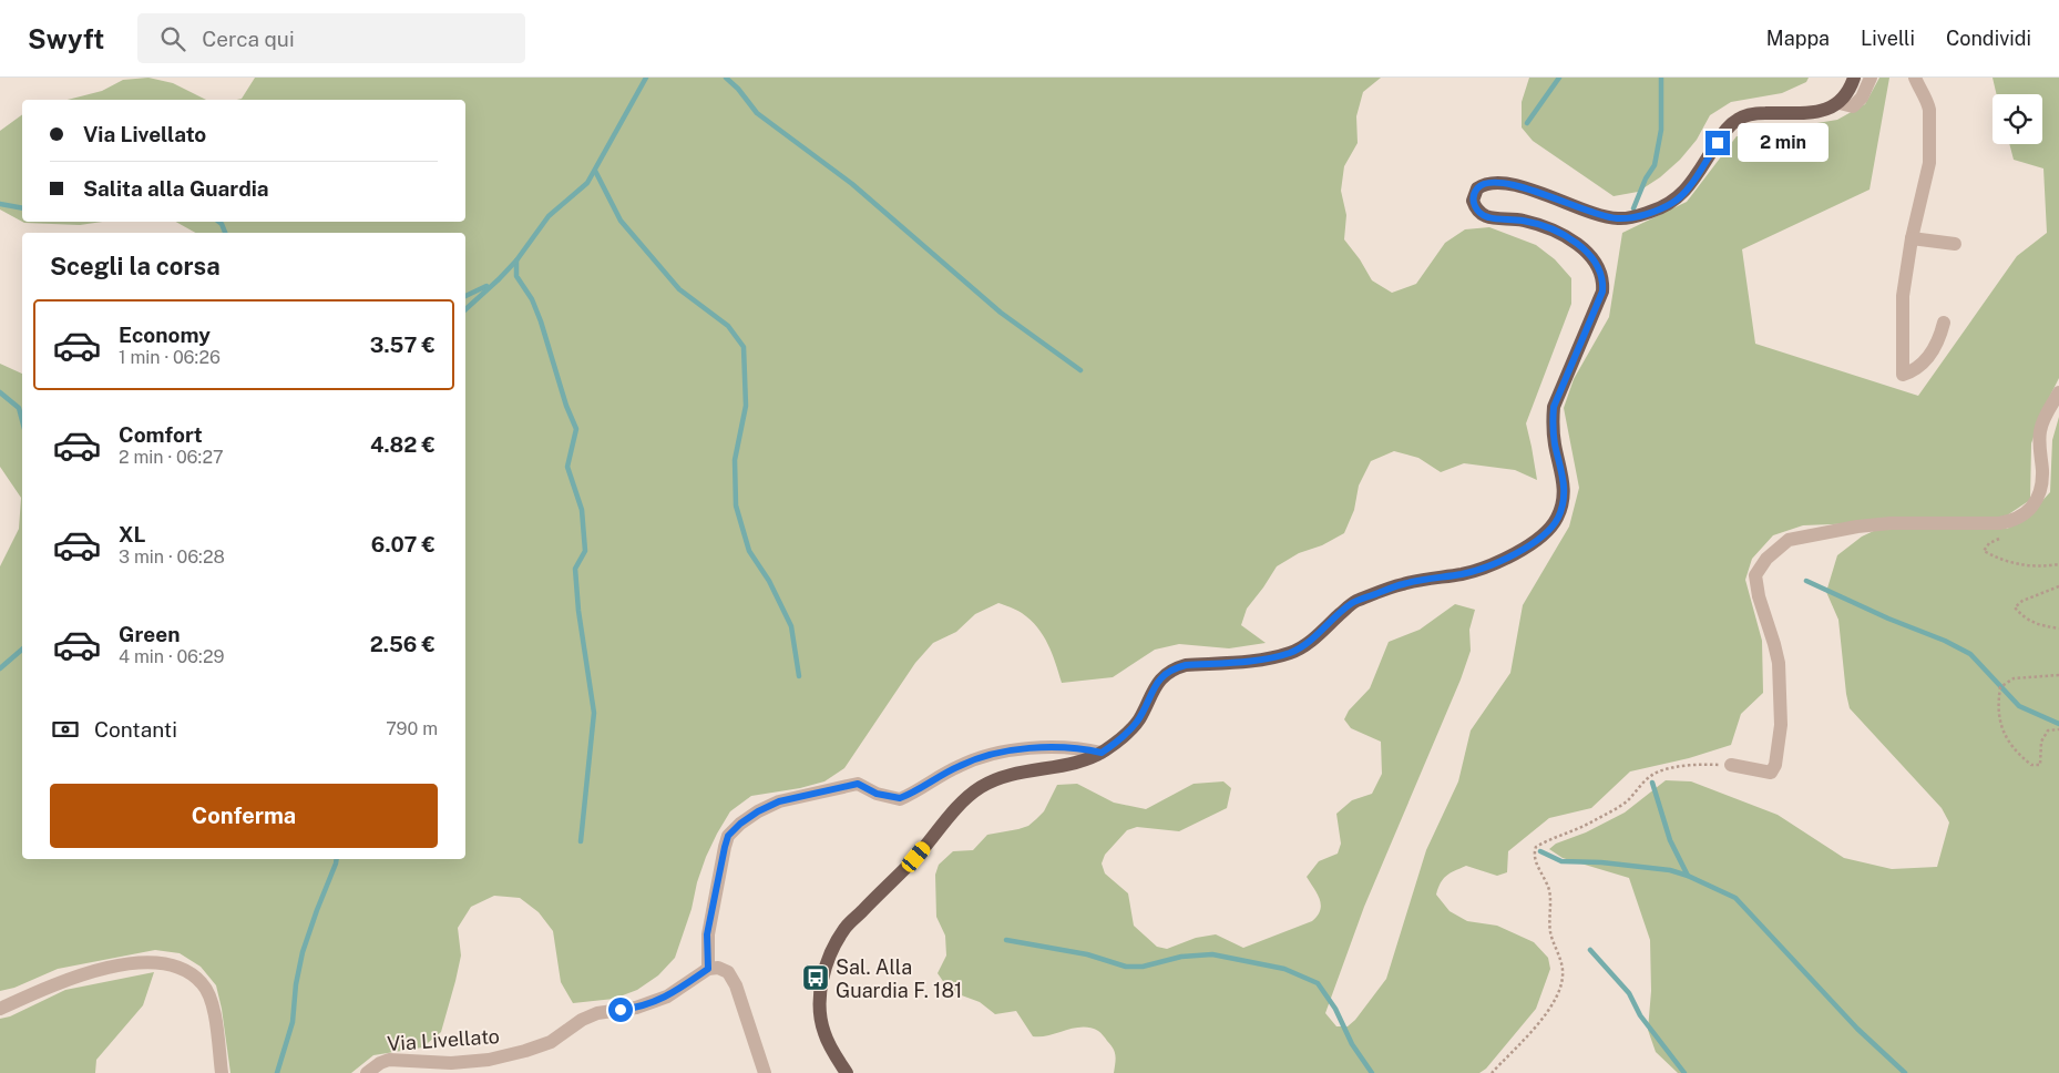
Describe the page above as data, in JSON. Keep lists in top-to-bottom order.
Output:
{
  "streets": {
    "street": ["Via Livellato"]
  },
  "places": {
    "bus stop": ["Sal. Alla Guardia F. 181"]
  },
  "page": {
    "header": "Swyft",
    "search": "Cerca qui",
    "nav": ["Mappa", "Livelli", "Condividi"],
    "banner": ["Via Livellato", "Salita alla Guardia"],
    "bubble": "2 min",
    "heading": "Scegli la corsa",
    "list": [
      {
        "name": "Economy",
        "note": "1 min · 06:26",
        "value": "3.57 €"
      },
      {
        "name": "Comfort",
        "note": "2 min · 06:27",
        "value": "4.82 €"
      },
      {
        "name": "XL",
        "note": "3 min · 06:28",
        "value": "6.07 €"
      },
      {
        "name": "Green",
        "note": "4 min · 06:29",
        "value": "2.56 €"
      }
    ],
    "pay": ["Contanti", "790 m"],
    "buttons": "Conferma"
  }
}
